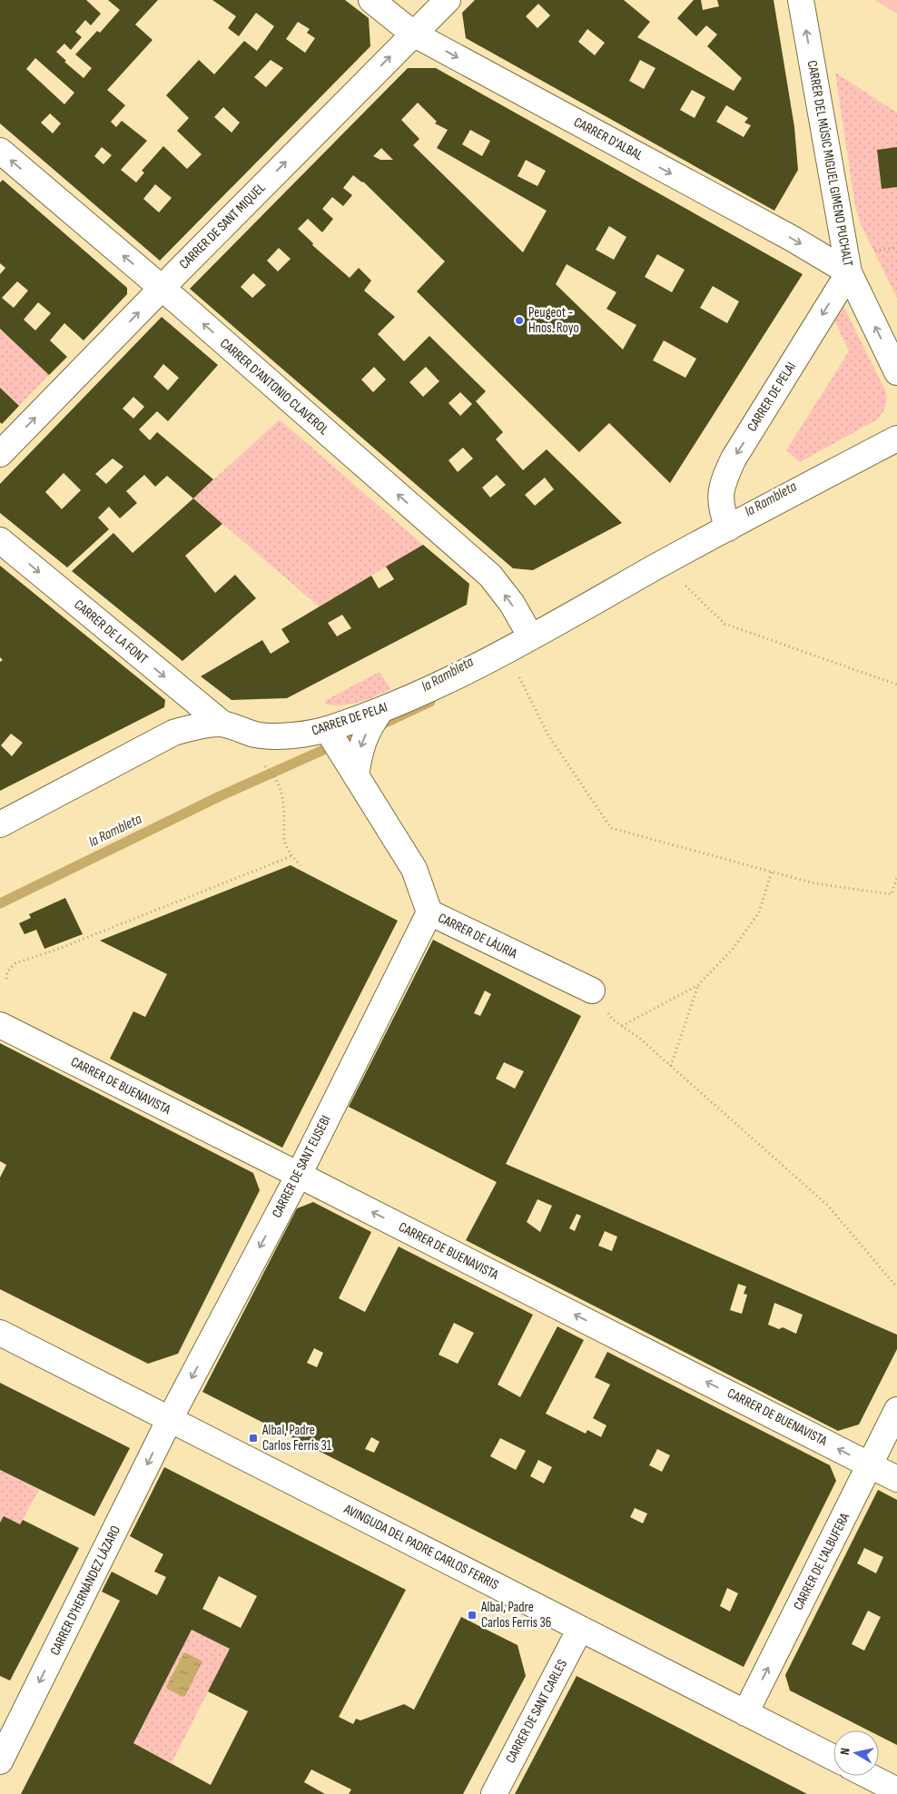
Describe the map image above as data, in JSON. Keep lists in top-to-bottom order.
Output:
{
  "streets": {
    "street": [
      "CARRER D'ALBAL",
      "CARRER DEL MÚSIC MIGUEL GIMENO PUCHALT",
      "CARRER DE SANT MIQUEL",
      "CARRER D'ANTONIO CLAVEROL",
      "CARRER DE PELAI",
      "CARRER DE LA FONT",
      "CARRER DE LÀURIA",
      "CARRER DE BUENAVISTA",
      "CARRER DE SANT EUSEBI",
      "AVINGUDA DEL PADRE CARLOS FERRIS",
      "CARRER DE L'ALBUFERA",
      "CARRER D'HERNÁNDEZ LÁZARO",
      "CARRER DE SANT CARLES"
    ]
  },
  "crossings": [
    ["CARRER D'ALBAL", "CARRER DEL MÚSIC MIGUEL GIMENO PUCHALT"],
    ["CARRER D'ALBAL", "CARRER DE SANT MIQUEL"],
    ["CARRER D'ALBAL", "CARRER DE PELAI"],
    ["CARRER DEL MÚSIC MIGUEL GIMENO PUCHALT", "CARRER DE PELAI"],
    ["CARRER DE SANT MIQUEL", "CARRER D'ANTONIO CLAVEROL"],
    ["CARRER D'ANTONIO CLAVEROL", "CARRER DE PELAI"],
    ["CARRER DE PELAI", "CARRER DE LA FONT"],
    ["CARRER DE PELAI", "CARRER DE LÀURIA"],
    ["CARRER DE LÀURIA", "CARRER DE SANT EUSEBI"],
    ["CARRER DE BUENAVISTA", "CARRER DE SANT EUSEBI"],
    ["CARRER DE BUENAVISTA", "CARRER DE L'ALBUFERA"],
    ["CARRER DE SANT EUSEBI", "AVINGUDA DEL PADRE CARLOS FERRIS"],
    ["CARRER DE SANT EUSEBI", "CARRER D'HERNÁNDEZ LÁZARO"],
    ["AVINGUDA DEL PADRE CARLOS FERRIS", "CARRER DE L'ALBUFERA"],
    ["AVINGUDA DEL PADRE CARLOS FERRIS", "CARRER D'HERNÁNDEZ LÁZARO"],
    ["AVINGUDA DEL PADRE CARLOS FERRIS", "CARRER DE SANT CARLES"]
  ],
  "one_way": [
    "CARRER D'ALBAL",
    "CARRER DEL MÚSIC MIGUEL GIMENO PUCHALT",
    "CARRER DE SANT MIQUEL",
    "CARRER D'ANTONIO CLAVEROL",
    "CARRER DE LA FONT",
    "CARRER DE BUENAVISTA",
    "CARRER DE SANT EUSEBI",
    "CARRER DE L'ALBUFERA",
    "CARRER D'HERNÁNDEZ LÁZARO"
  ],
  "water": ["la Rambleta"],
  "places": {
    "other": ["Peugeot - Hnos. Royo"],
    "transit": ["Albal, Padre Carlos Ferris 31", "Albal, Padre Carlos Ferris 36"]
  },
  "north": "left"
}
